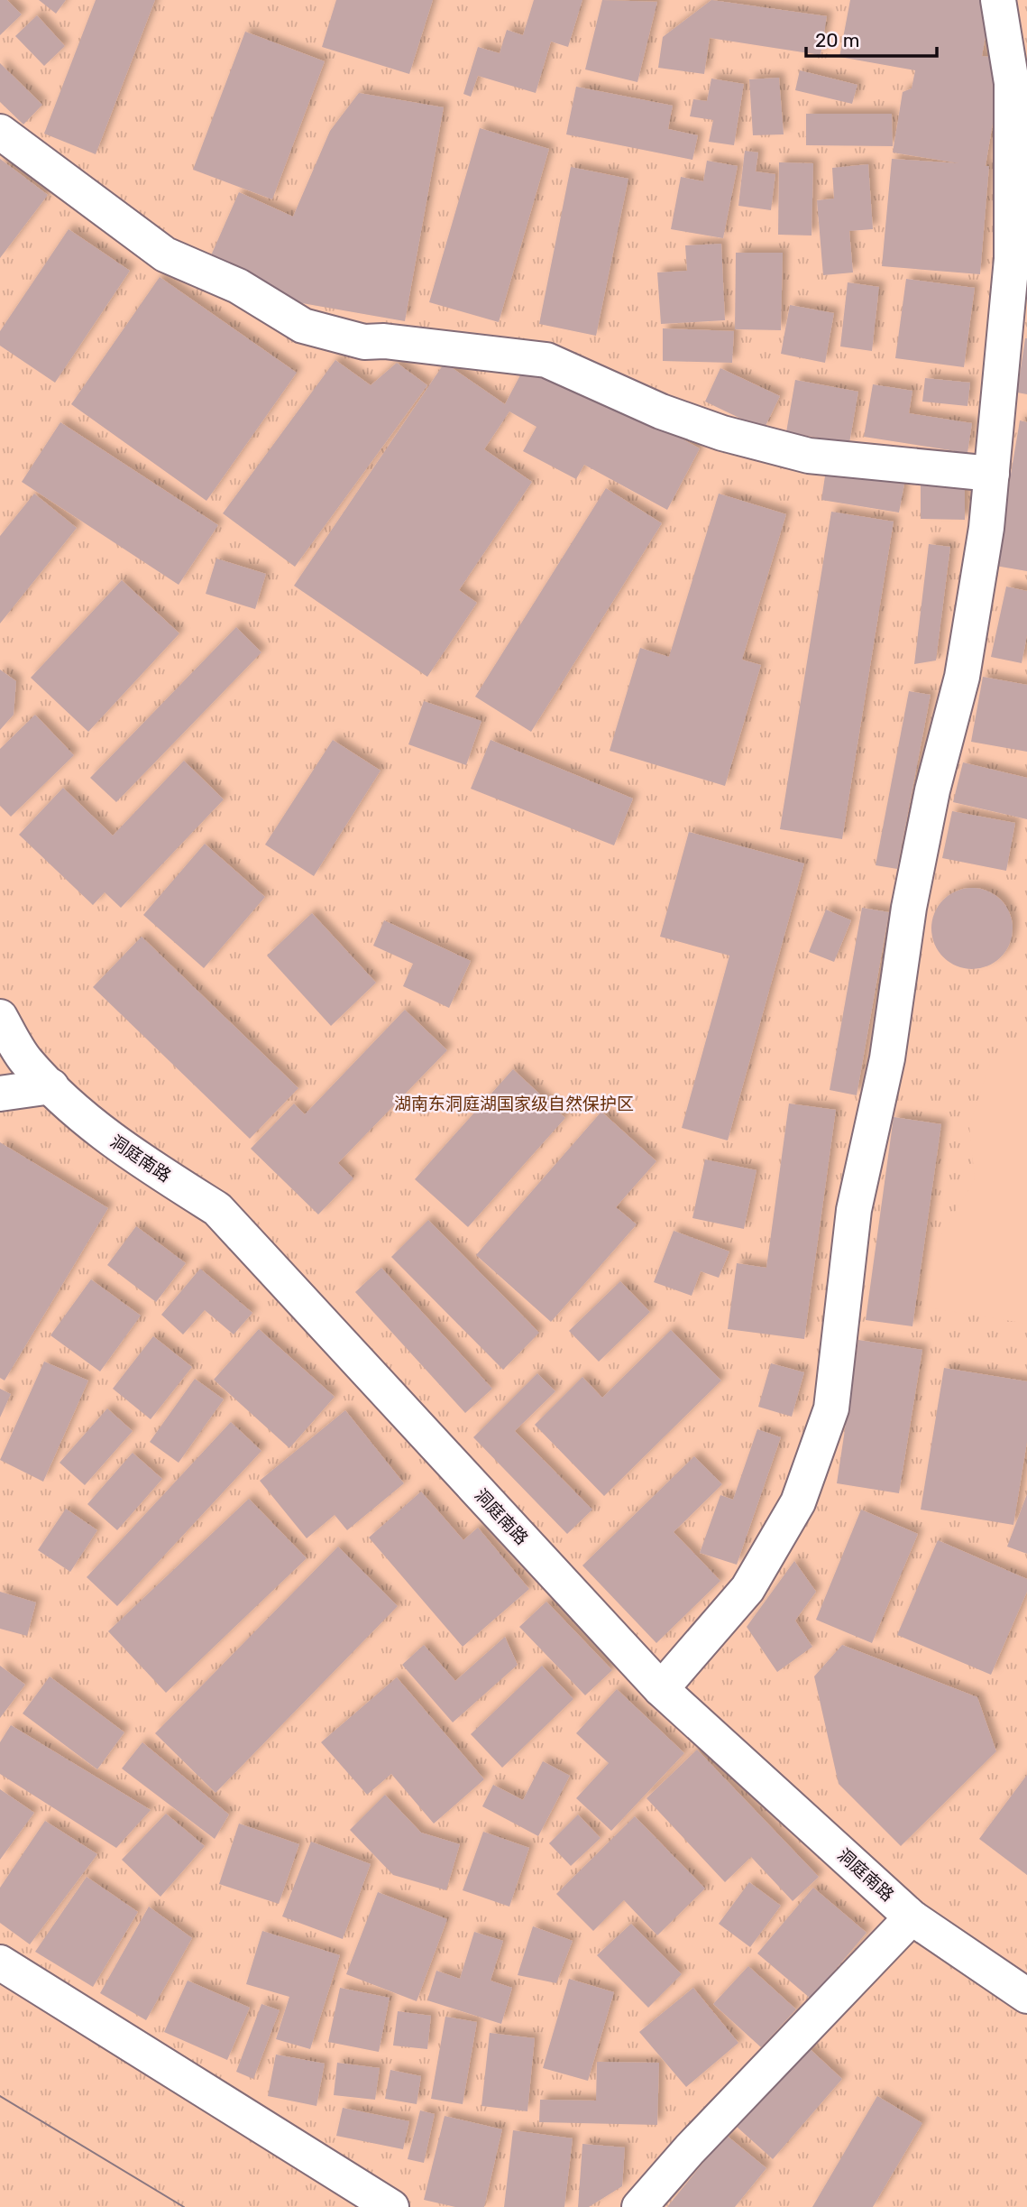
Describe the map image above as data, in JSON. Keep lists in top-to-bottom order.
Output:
{
  "streets": {
    "street": ["洞庭南路"]
  },
  "parks": ["湖南东洞庭湖国家级自然保护区"],
  "scale_bar": "20 m"
}
